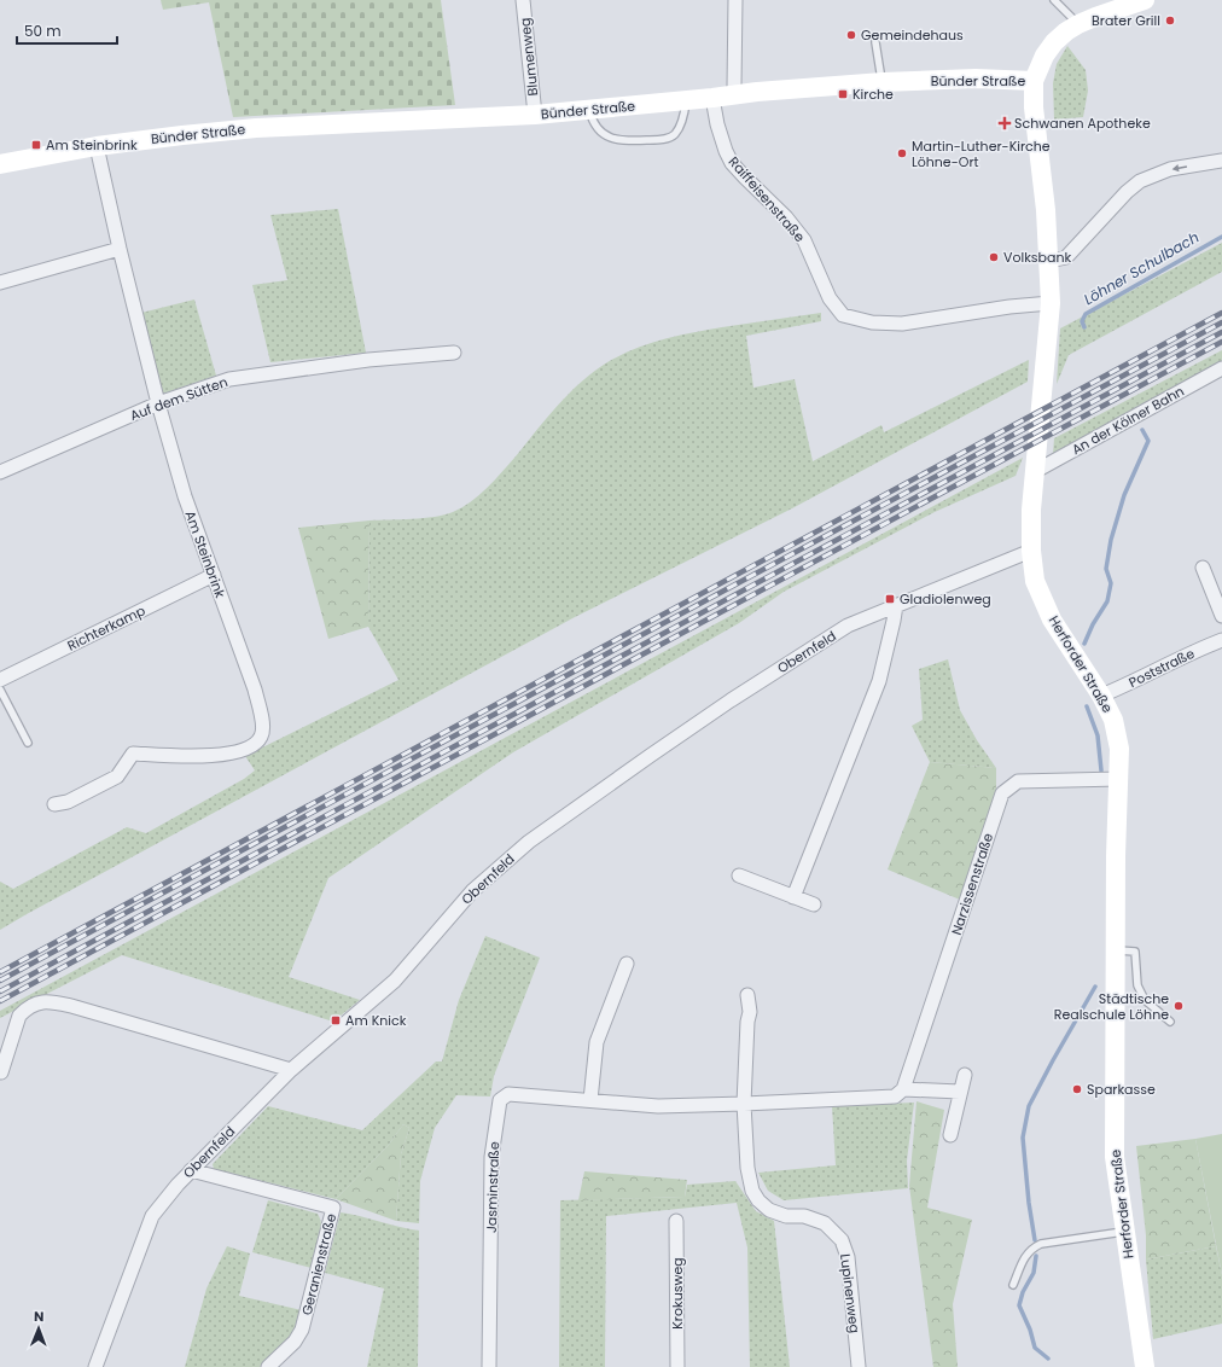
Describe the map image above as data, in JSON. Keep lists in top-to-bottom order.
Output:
{
  "streets": {
    "main road": ["Bünder Straße", "Herforder Straße"],
    "street": [
      "Blumenweg",
      "Raiffeisenstraße",
      "Auf dem Sütten",
      "An der Kölner Bahn",
      "Am Steinbrink",
      "Richterkamp",
      "Obernfeld",
      "Poststraße",
      "Narzissenstraße",
      "Jasminstraße",
      "Geranienstraße",
      "Krokusweg",
      "Lupinenweg"
    ]
  },
  "crossings": [
    ["Blumenweg", "Bünder Straße"],
    ["Bünder Straße", "Raiffeisenstraße"],
    ["Bünder Straße", "Am Steinbrink"],
    ["Bünder Straße", "Herforder Straße"],
    ["Raiffeisenstraße", "Herforder Straße"],
    ["Auf dem Sütten", "Am Steinbrink"],
    ["An der Kölner Bahn", "Herforder Straße"],
    ["Am Steinbrink", "Richterkamp"],
    ["Obernfeld", "Herforder Straße"],
    ["Obernfeld", "Geranienstraße"],
    ["Herforder Straße", "Poststraße"],
    ["Herforder Straße", "Narzissenstraße"],
    ["Narzissenstraße", "Jasminstraße"],
    ["Jasminstraße", "Lupinenweg"]
  ],
  "water": ["Löhner Schulbach"],
  "places": {
    "other": [
      "Brater Grill",
      "Gemeindehaus",
      "Martin-Luther-Kirche Löhne-Ort",
      "Volksbank",
      "Städtische Realschule Löhne",
      "Sparkasse"
    ],
    "transit": [
      "Kirche",
      "Am Steinbrink",
      "Gladiolenweg",
      "Am Knick"
    ],
    "health": ["Schwanen Apotheke"]
  },
  "scale_bar": "50 m",
  "north": "top"
}
